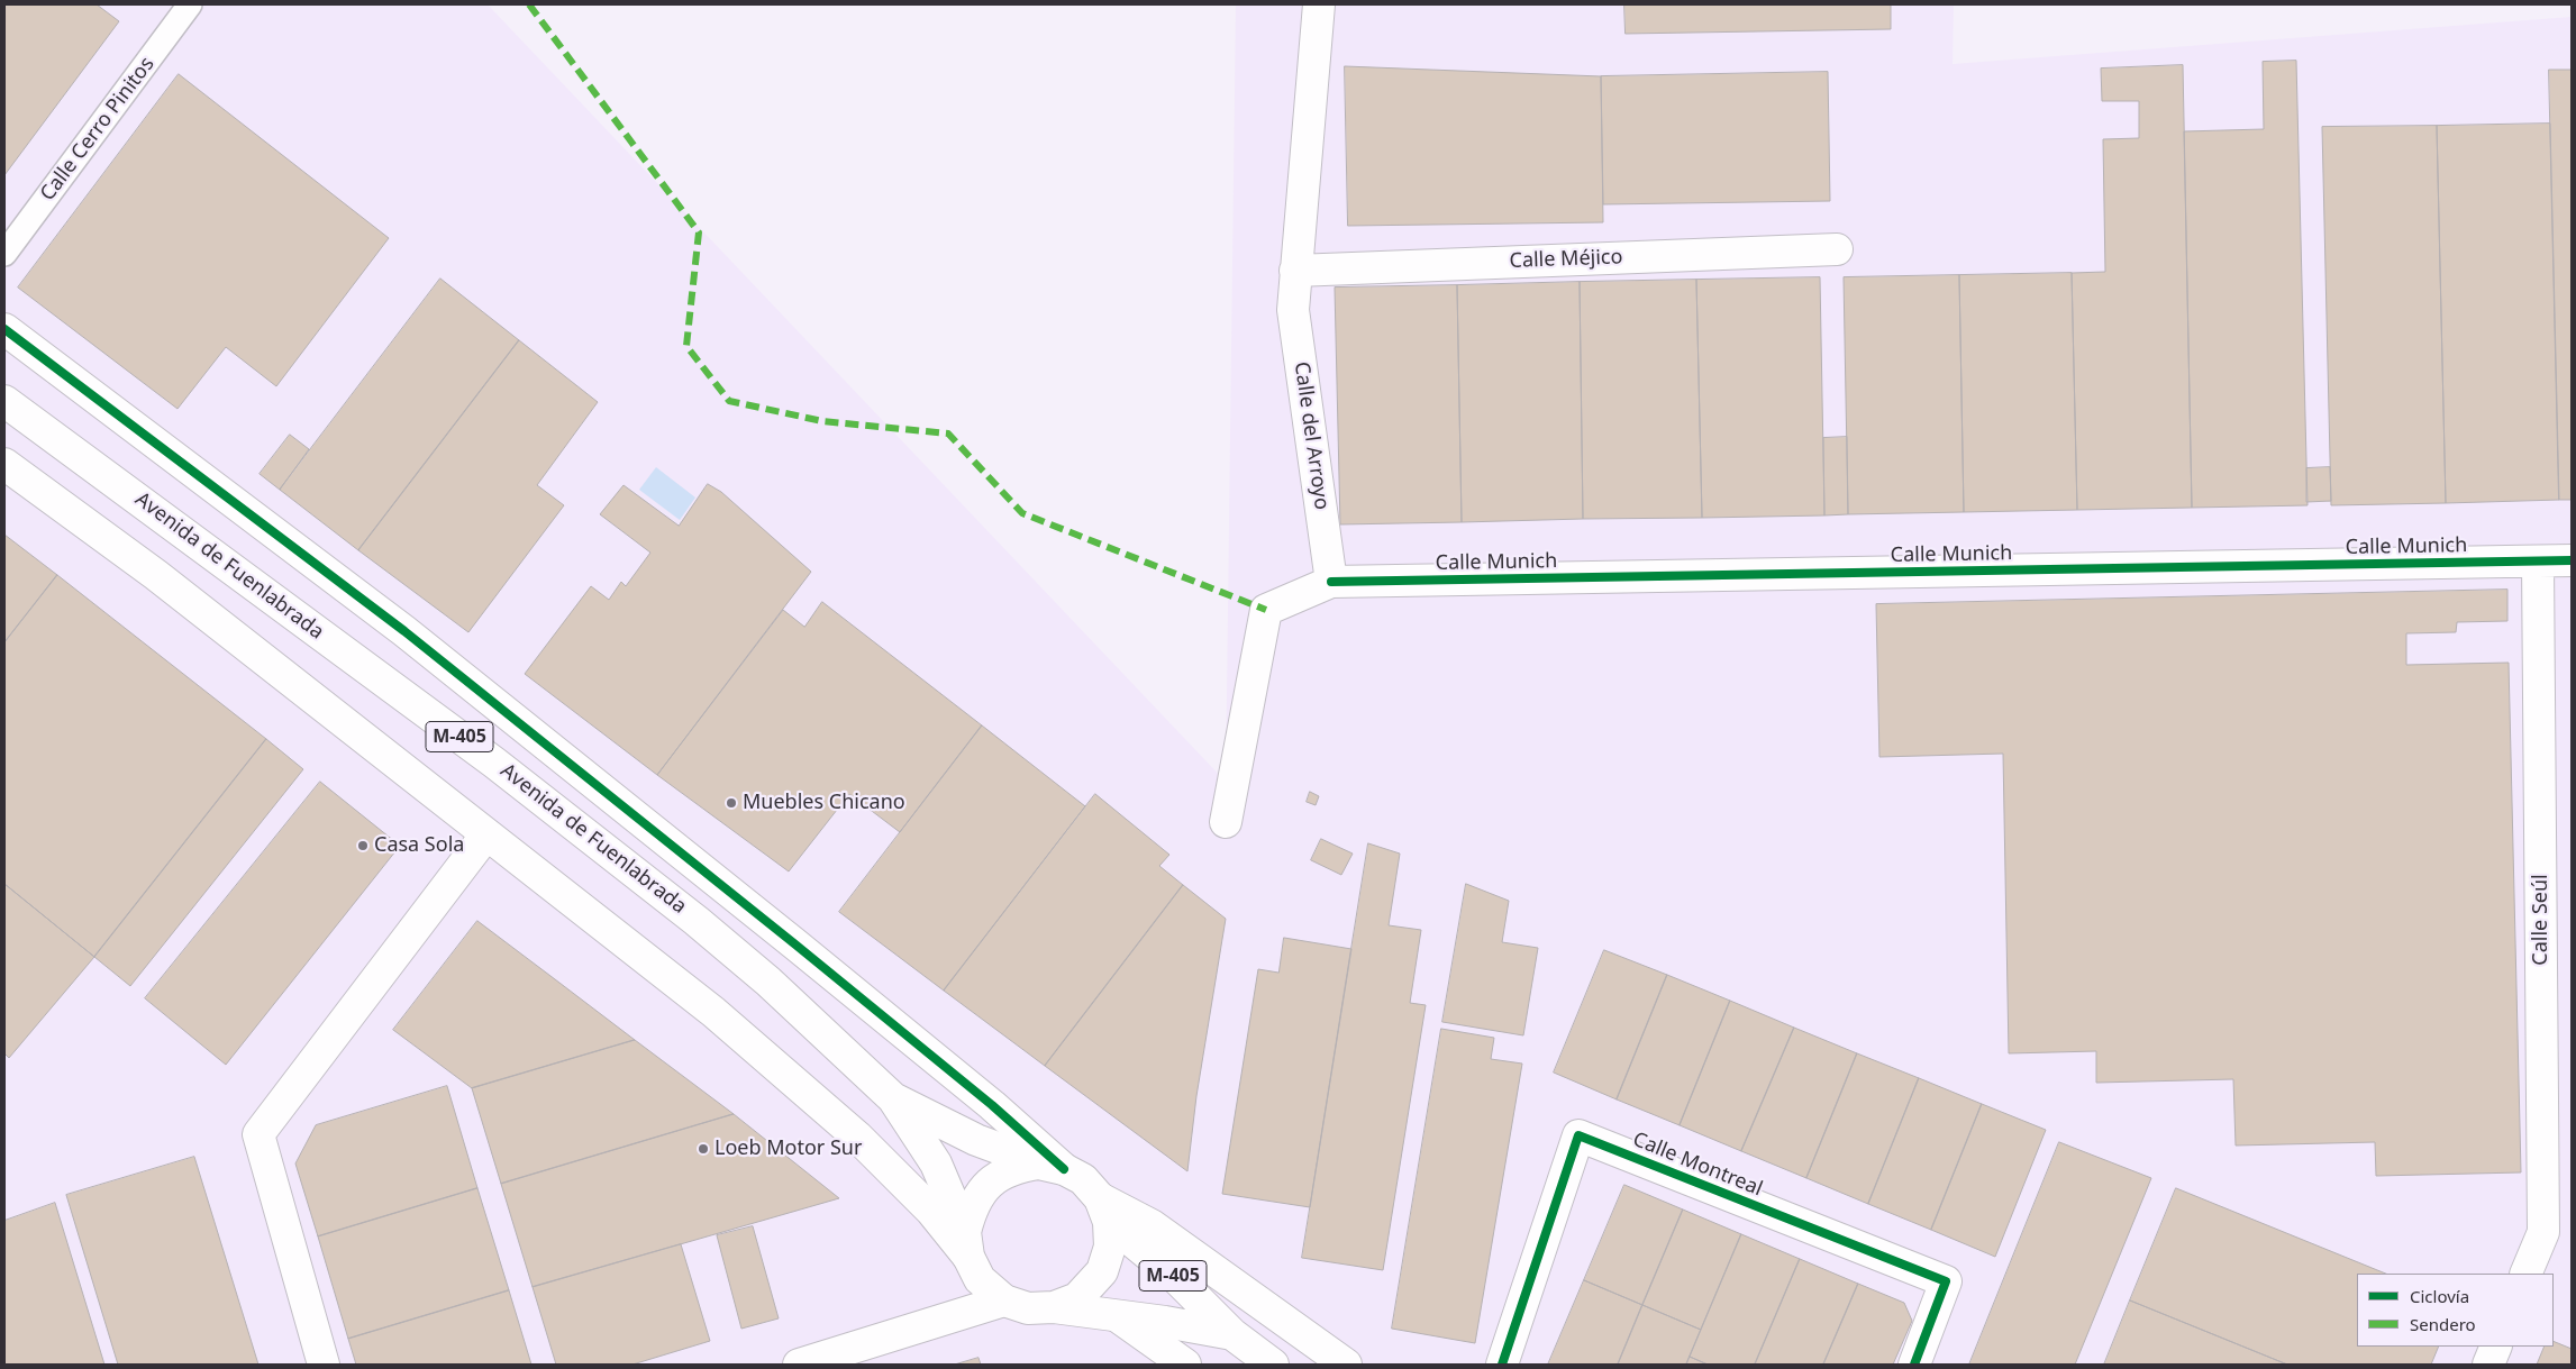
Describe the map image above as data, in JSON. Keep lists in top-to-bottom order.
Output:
{
  "streets": {
    "street": [
      "Calle Méjico",
      "Calle del Arroyo",
      "Calle Munich",
      "Avenida de Fuenlabrada",
      "M-405",
      "Calle Seúl",
      "Calle Montreal"
    ],
    "lane": ["Calle Cerro Pinitos"]
  },
  "crossings": [
    ["Calle Méjico", "Calle del Arroyo"],
    ["Calle del Arroyo", "Calle Munich"],
    ["Calle Munich", "Calle Seúl"],
    ["Avenida de Fuenlabrada", "M-405"]
  ],
  "places": ["Muebles Chicano", "Casa Sola", "Loeb Motor Sur"],
  "legend": ["Ciclovía", "Sendero"]
}
